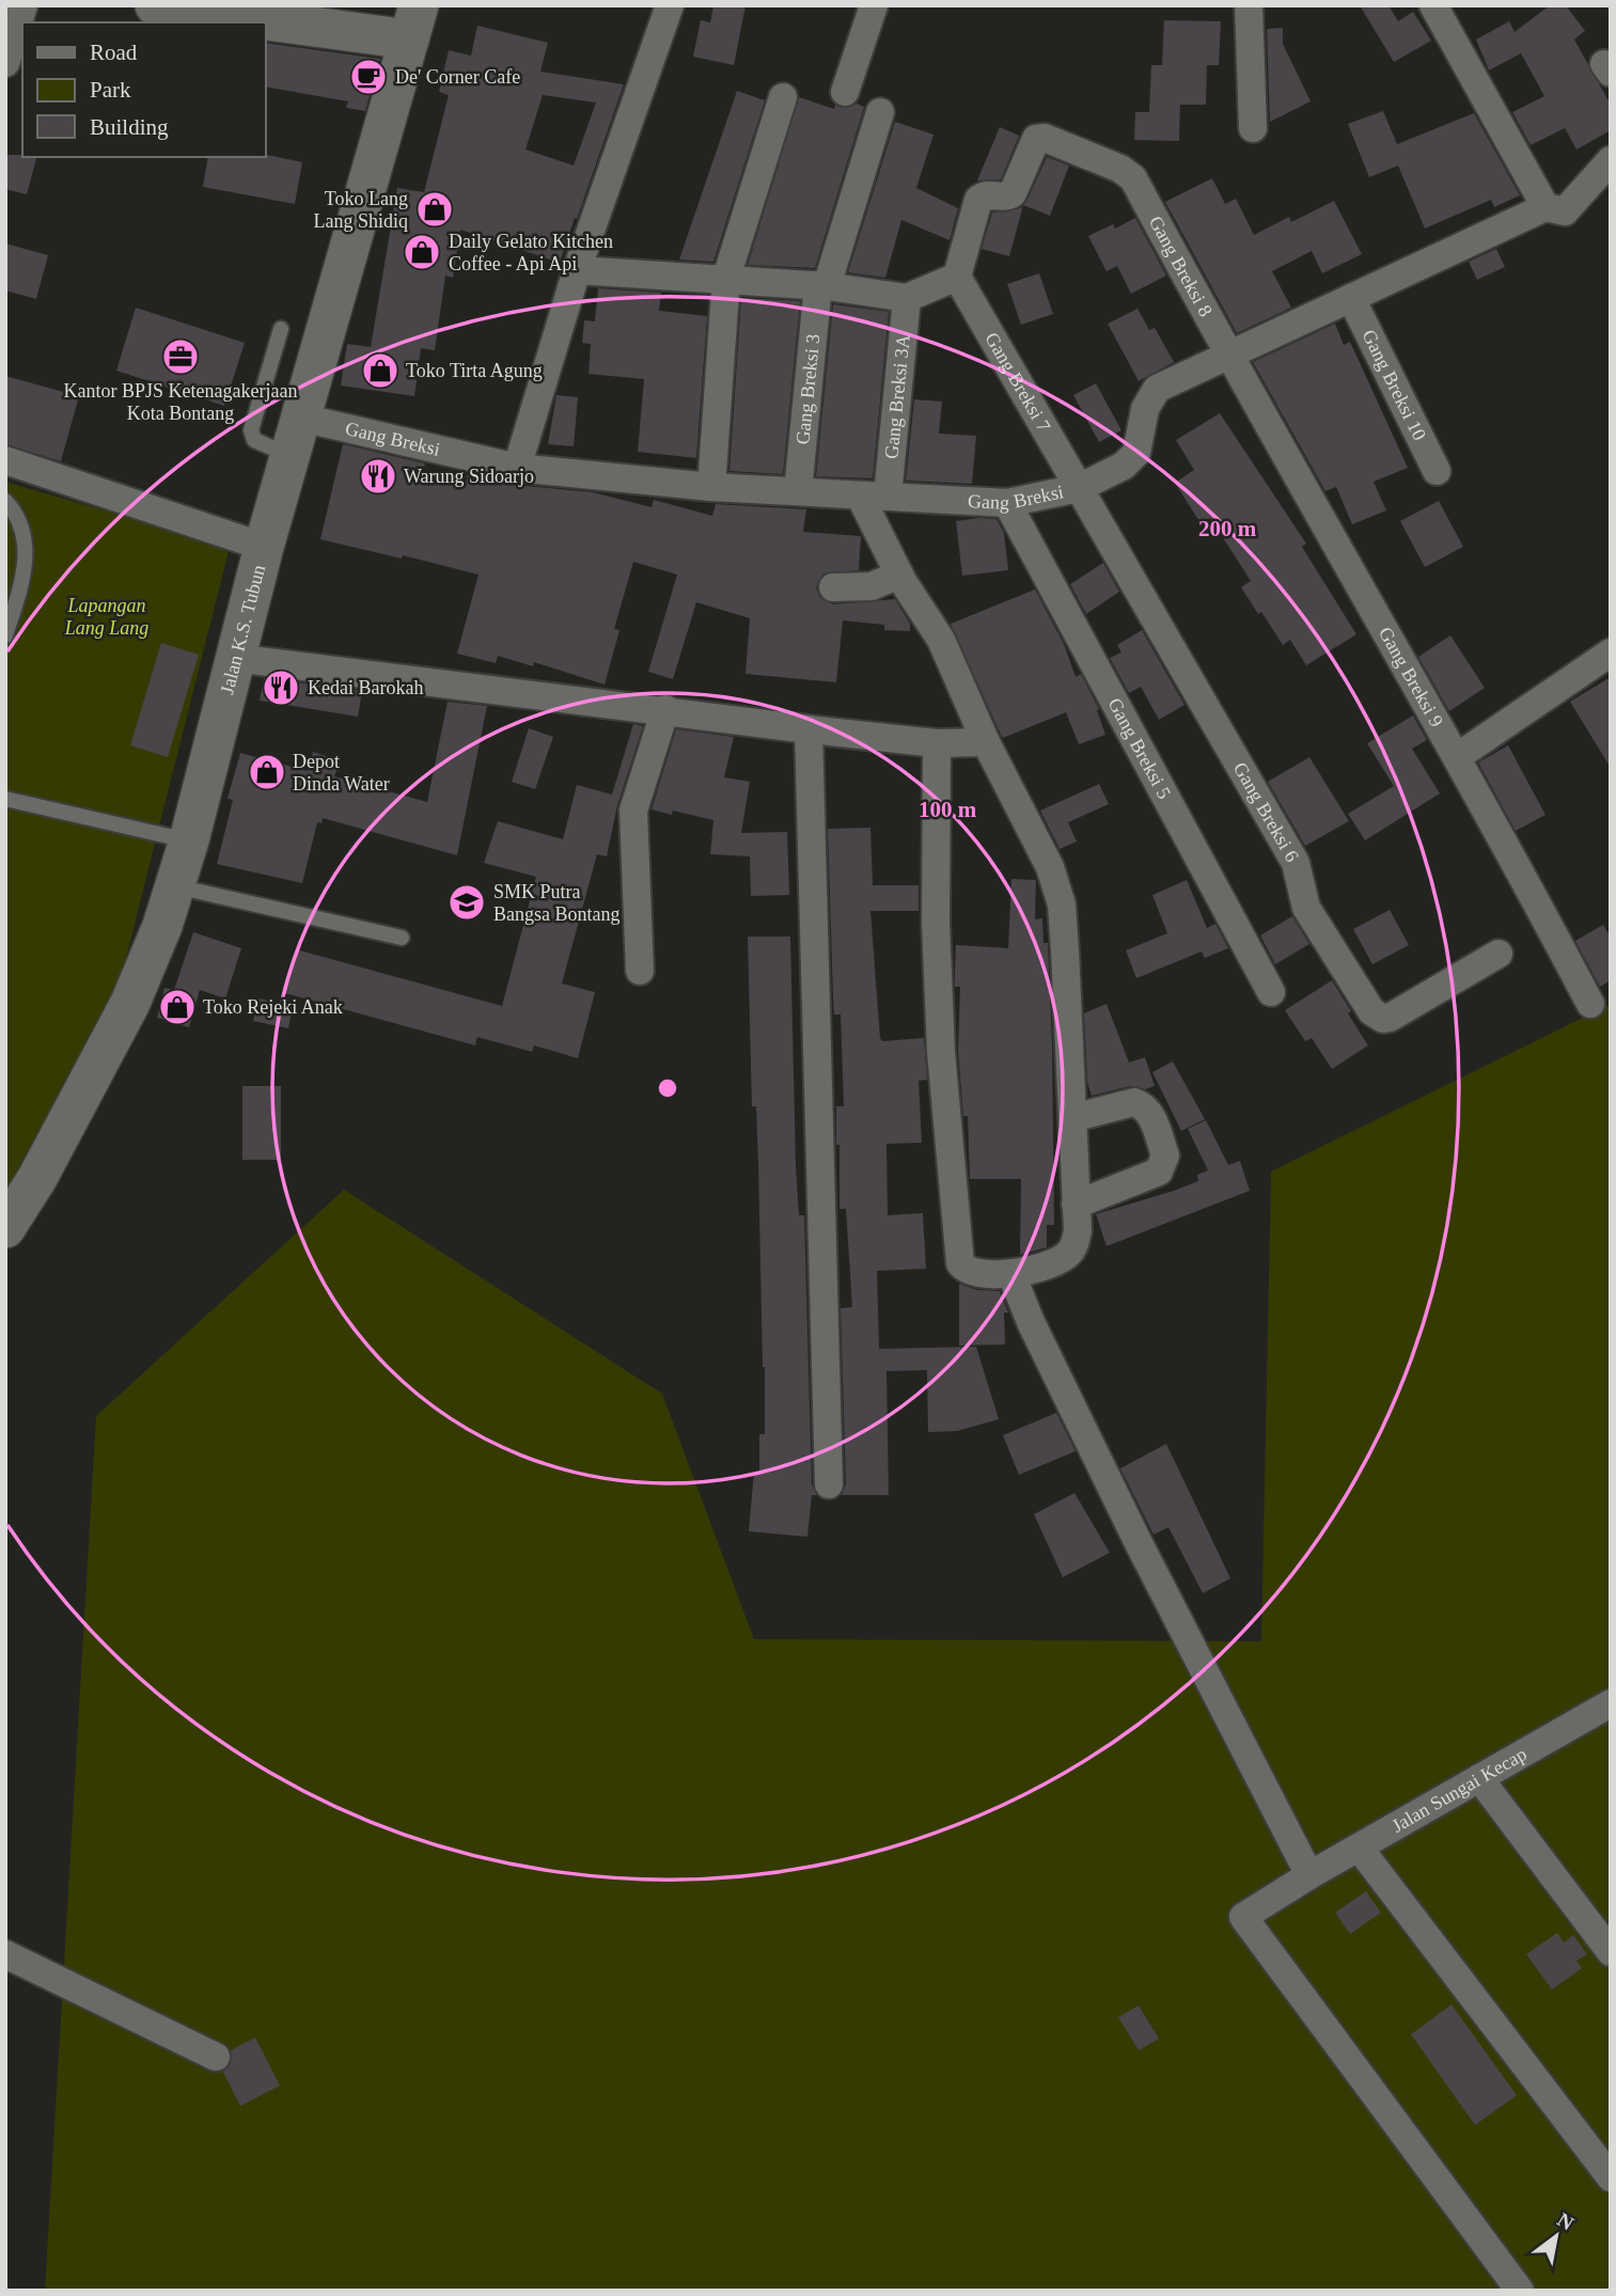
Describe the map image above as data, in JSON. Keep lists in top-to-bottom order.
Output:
{
  "streets": {
    "street": [
      "Gang Breksi 8",
      "Gang Breksi 7",
      "Gang Breksi 10",
      "Gang Breksi 3",
      "Gang Breksi 3A",
      "Gang Breksi",
      "Jalan K.S. Tubun",
      "Gang Breksi 9",
      "Gang Breksi 5",
      "Gang Breksi 6",
      "Jalan Sungai Kecap"
    ]
  },
  "crossings": [
    ["Gang Breksi 8", "Gang Breksi 7"],
    ["Gang Breksi 8", "Gang Breksi"],
    ["Gang Breksi 8", "Gang Breksi 9"],
    ["Gang Breksi 7", "Gang Breksi"],
    ["Gang Breksi 7", "Gang Breksi 6"],
    ["Gang Breksi 10", "Gang Breksi"],
    ["Gang Breksi 3", "Gang Breksi"],
    ["Gang Breksi 3A", "Gang Breksi"],
    ["Gang Breksi", "Jalan K.S. Tubun"],
    ["Gang Breksi", "Gang Breksi 9"],
    ["Gang Breksi", "Gang Breksi 5"],
    ["Gang Breksi", "Gang Breksi 6"]
  ],
  "parks": ["Lapangan Lang Lang"],
  "places": {
    "cafe": ["De' Corner Cafe"],
    "shop": [
      "Toko Lang Lang Shidiq",
      "Daily Gelato Kitchen Coffee - Api Api",
      "Toko Tirta Agung",
      "Depot Dinda Water",
      "Toko Rejeki Anak"
    ],
    "office": ["Kantor BPJS Ketenagakerjaan Kota Bontang"],
    "restaurant": ["Warung Sidoarjo", "Kedai Barokah"],
    "school or university": ["SMK Putra Bangsa Bontang"]
  },
  "legend": ["Road", "Park", "Building"],
  "north": "top right",
  "rings": ["200 m", "100 m"]
}
